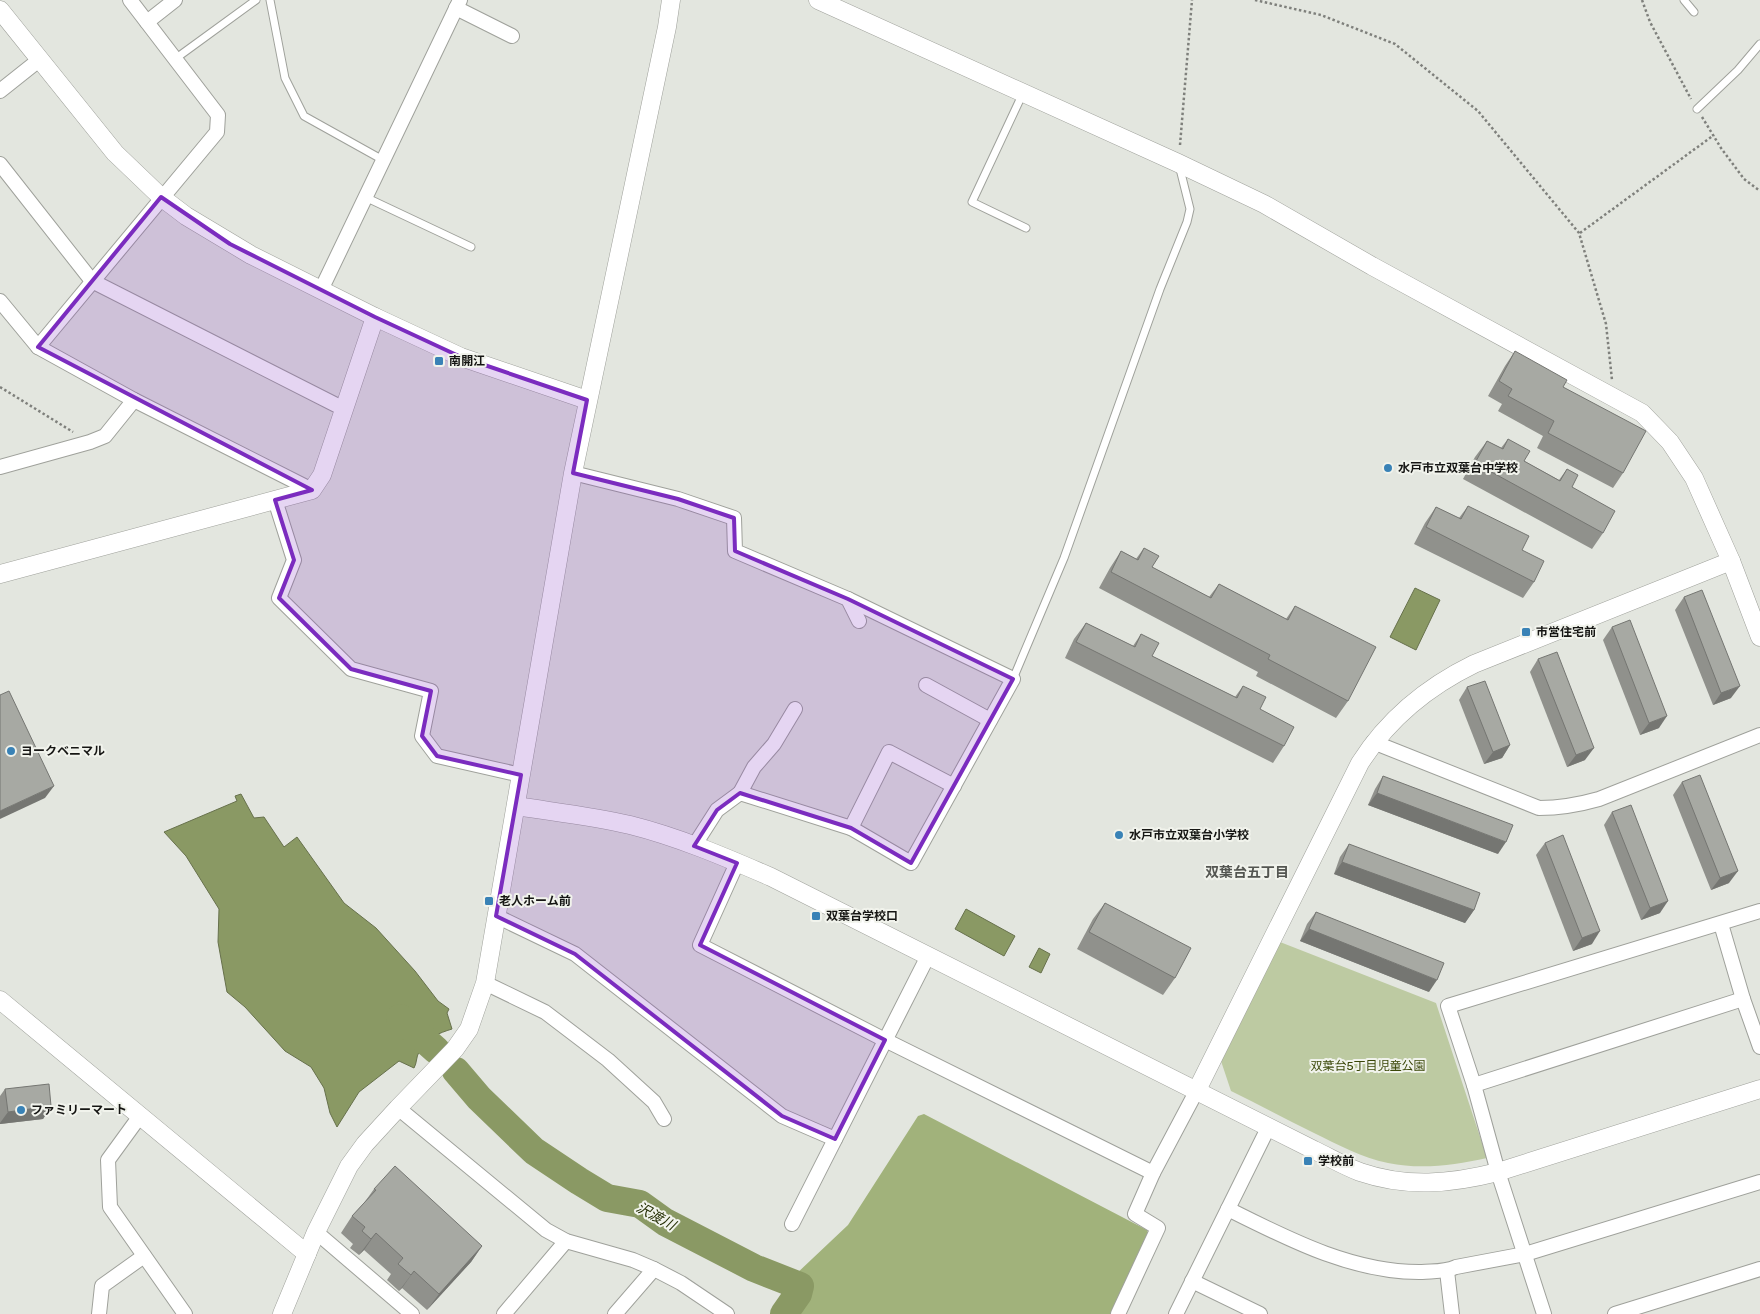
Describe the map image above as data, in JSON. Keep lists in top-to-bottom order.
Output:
{
  "districts": ["双葉台五丁目"],
  "water": ["沢渡川"],
  "parks": ["双葉台5丁目児童公園"],
  "places": {
    "transit": [
      "南開江",
      "市営住宅前",
      "老人ホーム前",
      "双葉台学校口",
      "学校前"
    ],
    "other": [
      "水戸市立双葉台中学校",
      "ヨークベニマル",
      "水戸市立双葉台小学校",
      "ファミリーマート"
    ]
  }
}
